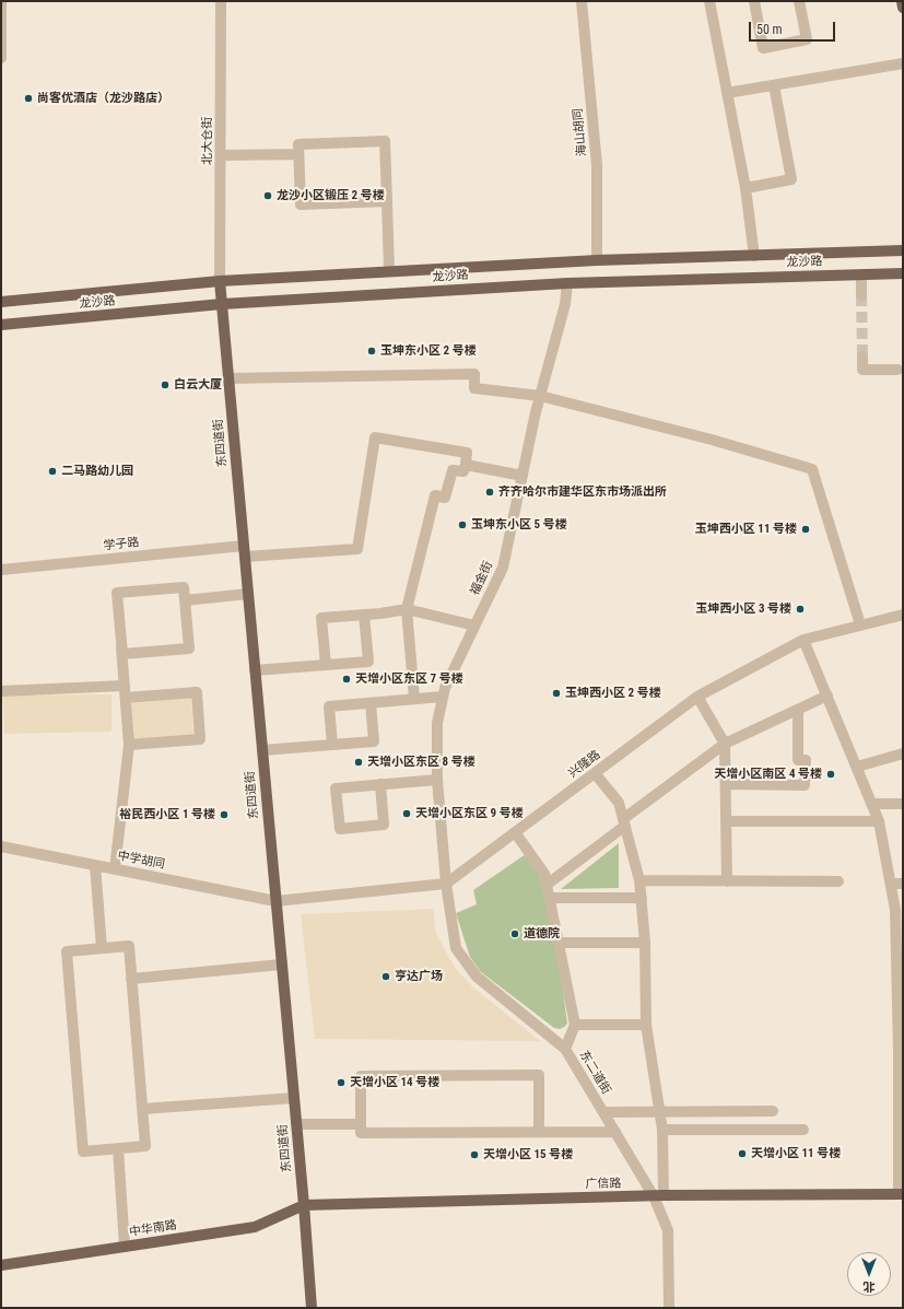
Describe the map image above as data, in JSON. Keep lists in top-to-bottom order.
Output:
{
  "streets": {
    "main road": [
      "龙沙路",
      "东四道街",
      "广信路",
      "中华南路"
    ],
    "street": [
      "海山胡同",
      "北大仓街",
      "学子路",
      "福金街",
      "兴隆路",
      "中学胡同",
      "东二道街"
    ]
  },
  "crossings": [
    ["海山胡同", "龙沙路"],
    ["北大仓街", "龙沙路"],
    ["北大仓街", "东四道街"],
    ["龙沙路", "东四道街"],
    ["龙沙路", "福金街"],
    ["东四道街", "学子路"],
    ["东四道街", "中学胡同"],
    ["东四道街", "广信路"],
    ["东四道街", "中华南路"],
    ["福金街", "兴隆路"],
    ["福金街", "东二道街"],
    ["兴隆路", "东二道街"],
    ["东二道街", "广信路"],
    ["广信路", "中华南路"]
  ],
  "places": [
    "尚客优酒店（龙沙路店）",
    "龙沙小区锻压 2 号楼",
    "玉坤东小区 2 号楼",
    "白云大厦",
    "二马路幼儿园",
    "齐齐哈尔市建华区东市场派出所",
    "玉坤东小区 5 号楼",
    "玉坤西小区 11 号楼",
    "玉坤西小区 3 号楼",
    "天增小区东区 7 号楼",
    "玉坤西小区 2 号楼",
    "天增小区东区 8 号楼",
    "天增小区南区 4 号楼",
    "天增小区东区 9 号楼",
    "裕民西小区 1 号楼",
    "道德院",
    "亨达广场",
    "天增小区 14 号楼",
    "天增小区 11 号楼",
    "天增小区 15 号楼"
  ],
  "scale_bar": "50 m",
  "north": "bottom"
}
